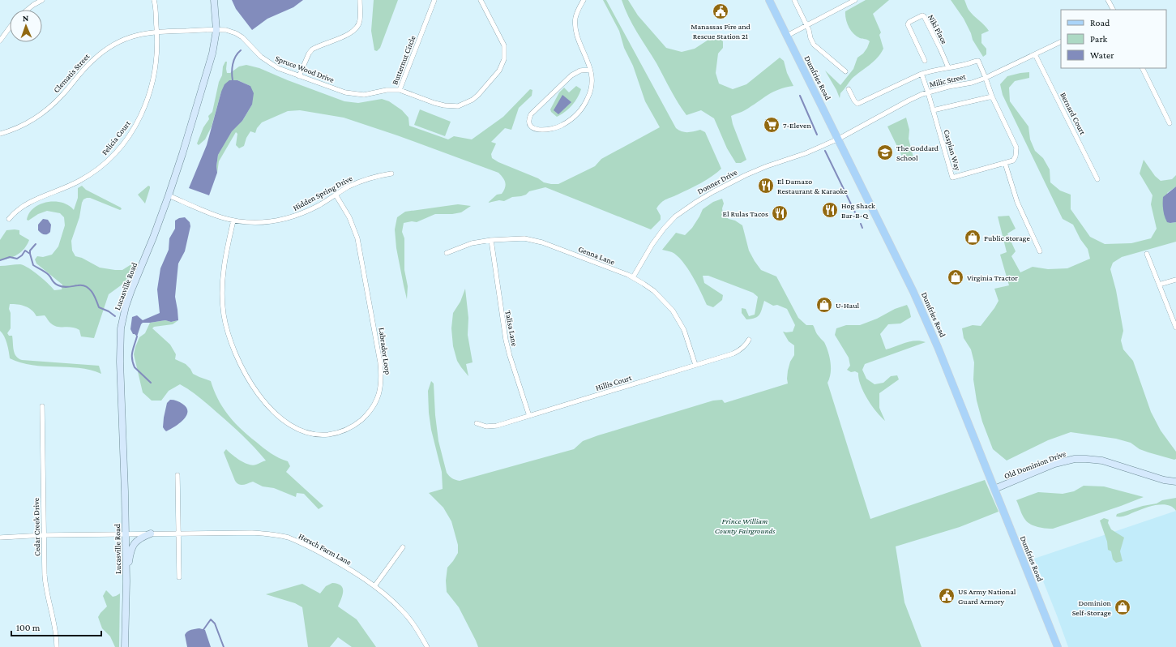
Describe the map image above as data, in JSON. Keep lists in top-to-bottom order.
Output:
{
  "streets": {
    "main road": ["Dumfries Road"],
    "street": [
      "Niki Place",
      "Butternut Circle",
      "Spruce Wood Drive",
      "Clematis Street",
      "Milic Street",
      "Bernard Court",
      "Felicia Court",
      "Caspian Way",
      "Donner Drive",
      "Hidden Spring Drive",
      "Genna Lane",
      "Lucasville Road",
      "Talisa Lane",
      "Labrador Loop",
      "Hillis Court",
      "Old Dominion Drive",
      "Cedar Creek Drive",
      "Hersch Farm Lane"
    ]
  },
  "crossings": [
    ["Butternut Circle", "Spruce Wood Drive"],
    ["Spruce Wood Drive", "Clematis Street"],
    ["Spruce Wood Drive", "Lucasville Road"],
    ["Clematis Street", "Felicia Court"],
    ["Clematis Street", "Lucasville Road"],
    ["Dumfries Road", "Milic Street"],
    ["Dumfries Road", "Donner Drive"],
    ["Dumfries Road", "Old Dominion Drive"],
    ["Milic Street", "Bernard Court"],
    ["Milic Street", "Caspian Way"],
    ["Milic Street", "Donner Drive"],
    ["Donner Drive", "Genna Lane"],
    ["Hidden Spring Drive", "Lucasville Road"],
    ["Hidden Spring Drive", "Labrador Loop"],
    ["Genna Lane", "Talisa Lane"],
    ["Genna Lane", "Hillis Court"],
    ["Lucasville Road", "Hersch Farm Lane"],
    ["Talisa Lane", "Hillis Court"],
    ["Cedar Creek Drive", "Hersch Farm Lane"]
  ],
  "parks": ["Prince William County Fairgrounds"],
  "places": {
    "public building": ["Manassas Fire and Rescue Station 21", "US Army National Guard Armory"],
    "supermarket": ["7-Eleven"],
    "school or university": ["The Goddard School"],
    "restaurant": ["El Damazo Restaurant & Karaoke", "Hog Shack Bar-B-Q", "El Rulas Tacos"],
    "shop": [
      "Public Storage",
      "Virginia Tractor",
      "U-Haul",
      "Dominion Self-Storage"
    ]
  },
  "legend": ["Road", "Park", "Water"],
  "scale_bar": "100 m",
  "north": "top"
}
